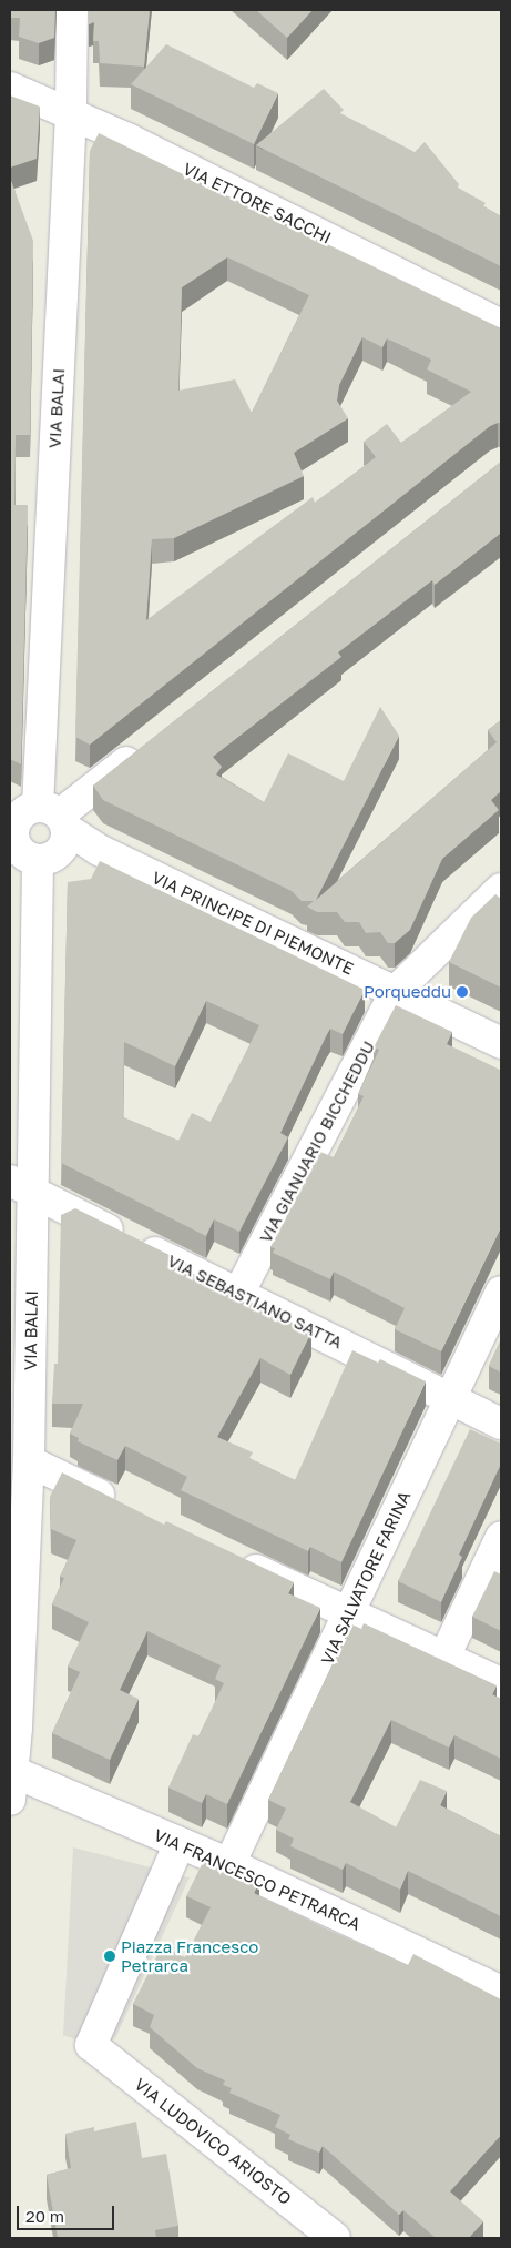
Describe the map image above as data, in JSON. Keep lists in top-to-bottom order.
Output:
{
  "streets": {
    "street": [
      "VIA ETTORE SACCHI",
      "VIA BALAI",
      "VIA PRINCIPE DI PIEMONTE",
      "VIA GIANUARIO BICCHEDDU",
      "VIA SEBASTIANO SATTA",
      "VIA SALVATORE FARINA",
      "VIA FRANCESCO PETRARCA",
      "VIA LUDOVICO ARIOSTO"
    ]
  },
  "crossings": [
    ["VIA ETTORE SACCHI", "VIA BALAI"],
    ["VIA BALAI", "VIA PRINCIPE DI PIEMONTE"],
    ["VIA BALAI", "VIA SEBASTIANO SATTA"],
    ["VIA BALAI", "VIA FRANCESCO PETRARCA"],
    ["VIA PRINCIPE DI PIEMONTE", "VIA GIANUARIO BICCHEDDU"],
    ["VIA GIANUARIO BICCHEDDU", "VIA SEBASTIANO SATTA"],
    ["VIA SEBASTIANO SATTA", "VIA SALVATORE FARINA"],
    ["VIA SALVATORE FARINA", "VIA FRANCESCO PETRARCA"],
    ["VIA FRANCESCO PETRARCA", "VIA LUDOVICO ARIOSTO"]
  ],
  "places": ["Porqueddu", "Piazza Francesco Petrarca"],
  "scale_bar": "20 m"
}
